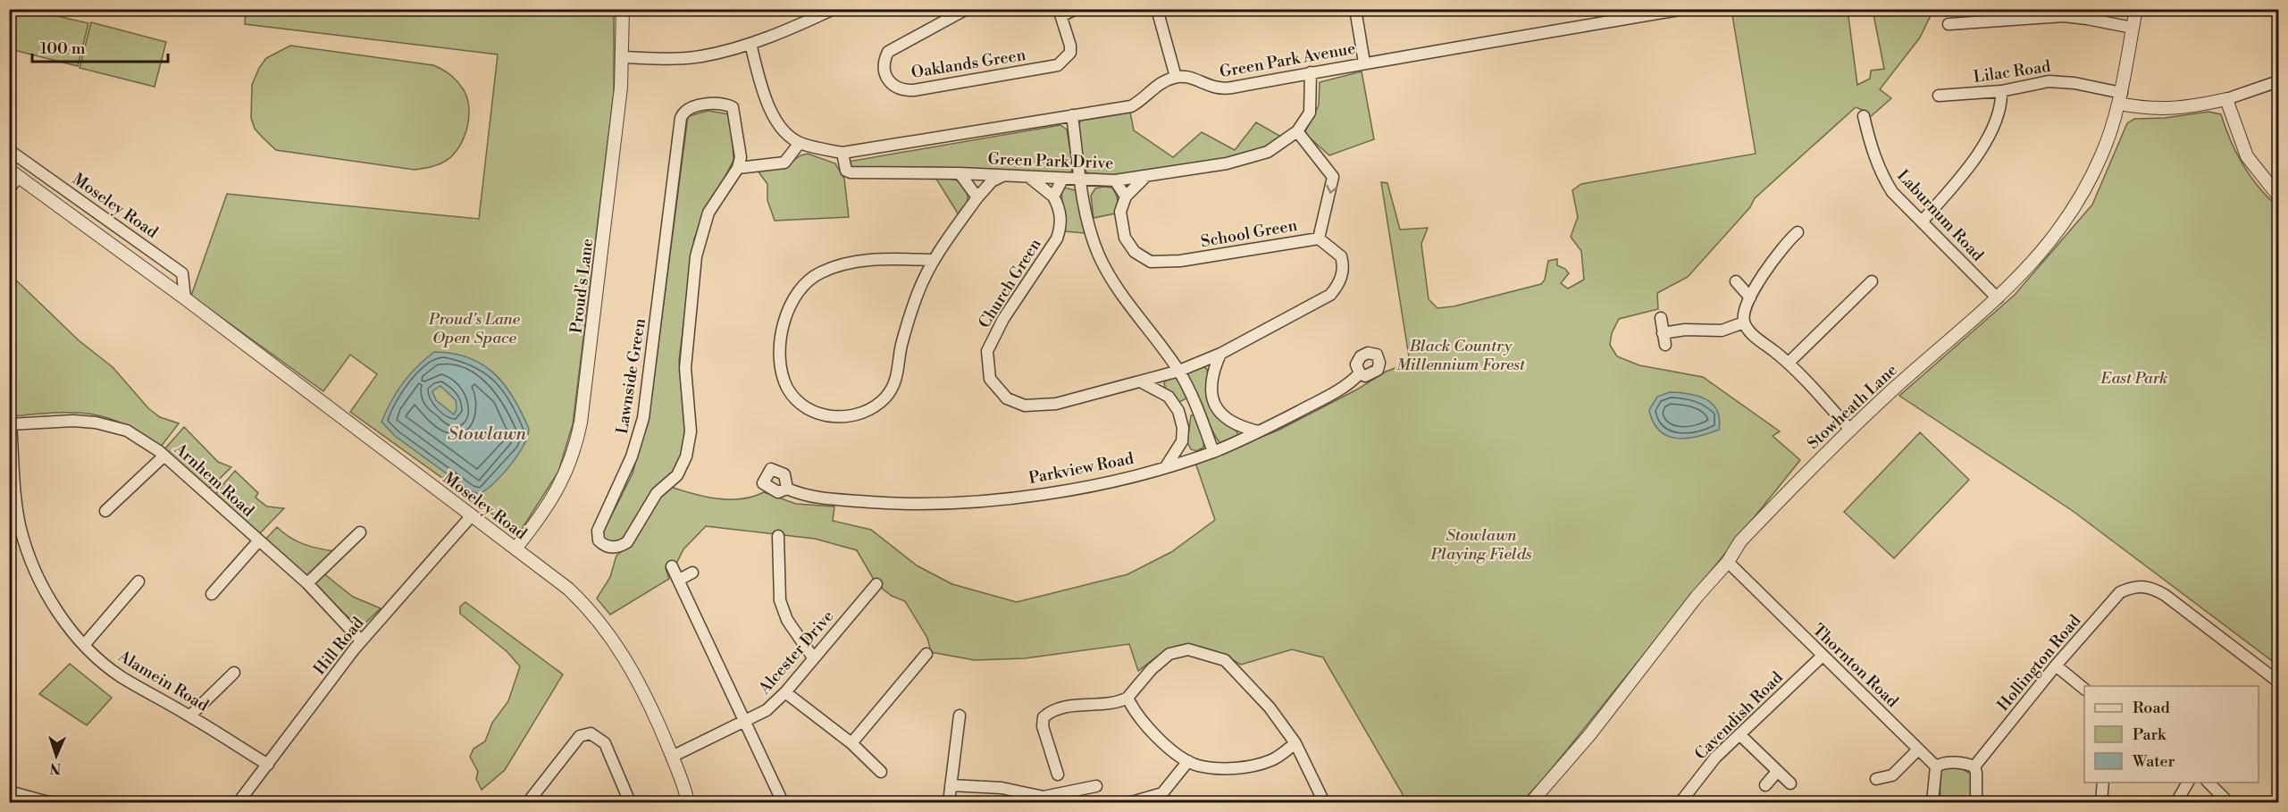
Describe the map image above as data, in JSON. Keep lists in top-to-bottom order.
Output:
{
  "streets": {
    "street": [
      "Green Park Avenue",
      "Oaklands Green",
      "Lilac Road",
      "Green Park Drive",
      "Moseley Road",
      "Laburnum Road",
      "School Green",
      "Church Green",
      "Proud's Lane",
      "Lawnside Green",
      "Stowheath Lane",
      "Parkview Road",
      "Arnhem Road",
      "Hill Road",
      "Alcester Drive",
      "Hollington Road",
      "Thornton Road",
      "Alamein Road",
      "Cavendish Road"
    ]
  },
  "crossings": [
    ["Green Park Avenue", "Green Park Drive"],
    ["Lilac Road", "Stowheath Lane"],
    ["Moseley Road", "Proud's Lane"],
    ["Moseley Road", "Hill Road"],
    ["Moseley Road", "Alcester Drive"],
    ["Laburnum Road", "Stowheath Lane"],
    ["School Green", "Church Green"],
    ["Stowheath Lane", "Thornton Road"],
    ["Arnhem Road", "Hill Road"],
    ["Arnhem Road", "Alamein Road"],
    ["Hill Road", "Alamein Road"],
    ["Thornton Road", "Cavendish Road"]
  ],
  "water": ["Stowlawn"],
  "parks": [
    "Proud's Lane Open Space",
    "Black Country Millennium Forest",
    "East Park",
    "Stowlawn Playing Fields"
  ],
  "legend": ["Road", "Park", "Water"],
  "scale_bar": "100 m",
  "north": "bottom"
}
